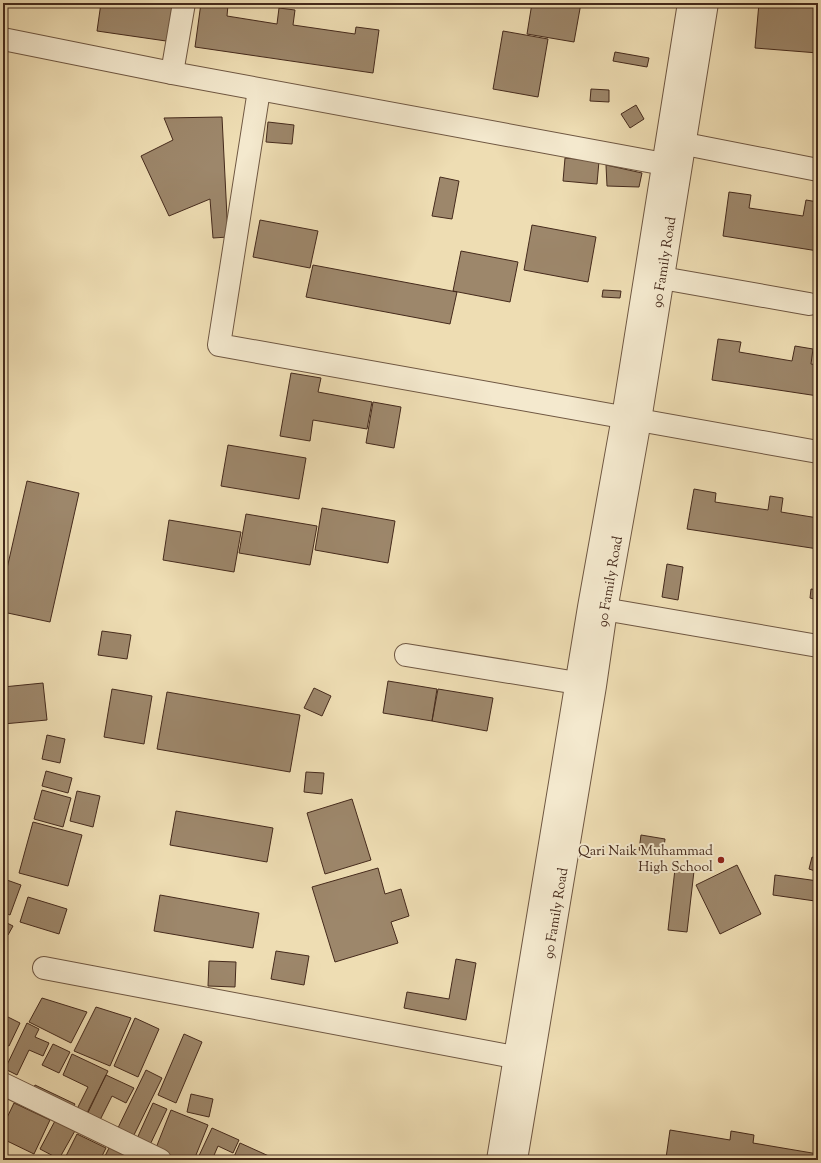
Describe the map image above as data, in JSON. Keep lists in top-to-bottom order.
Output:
{
  "streets": {
    "street": ["90 Family Road"]
  },
  "places": ["Qari Naik Muhammad High School"]
}
